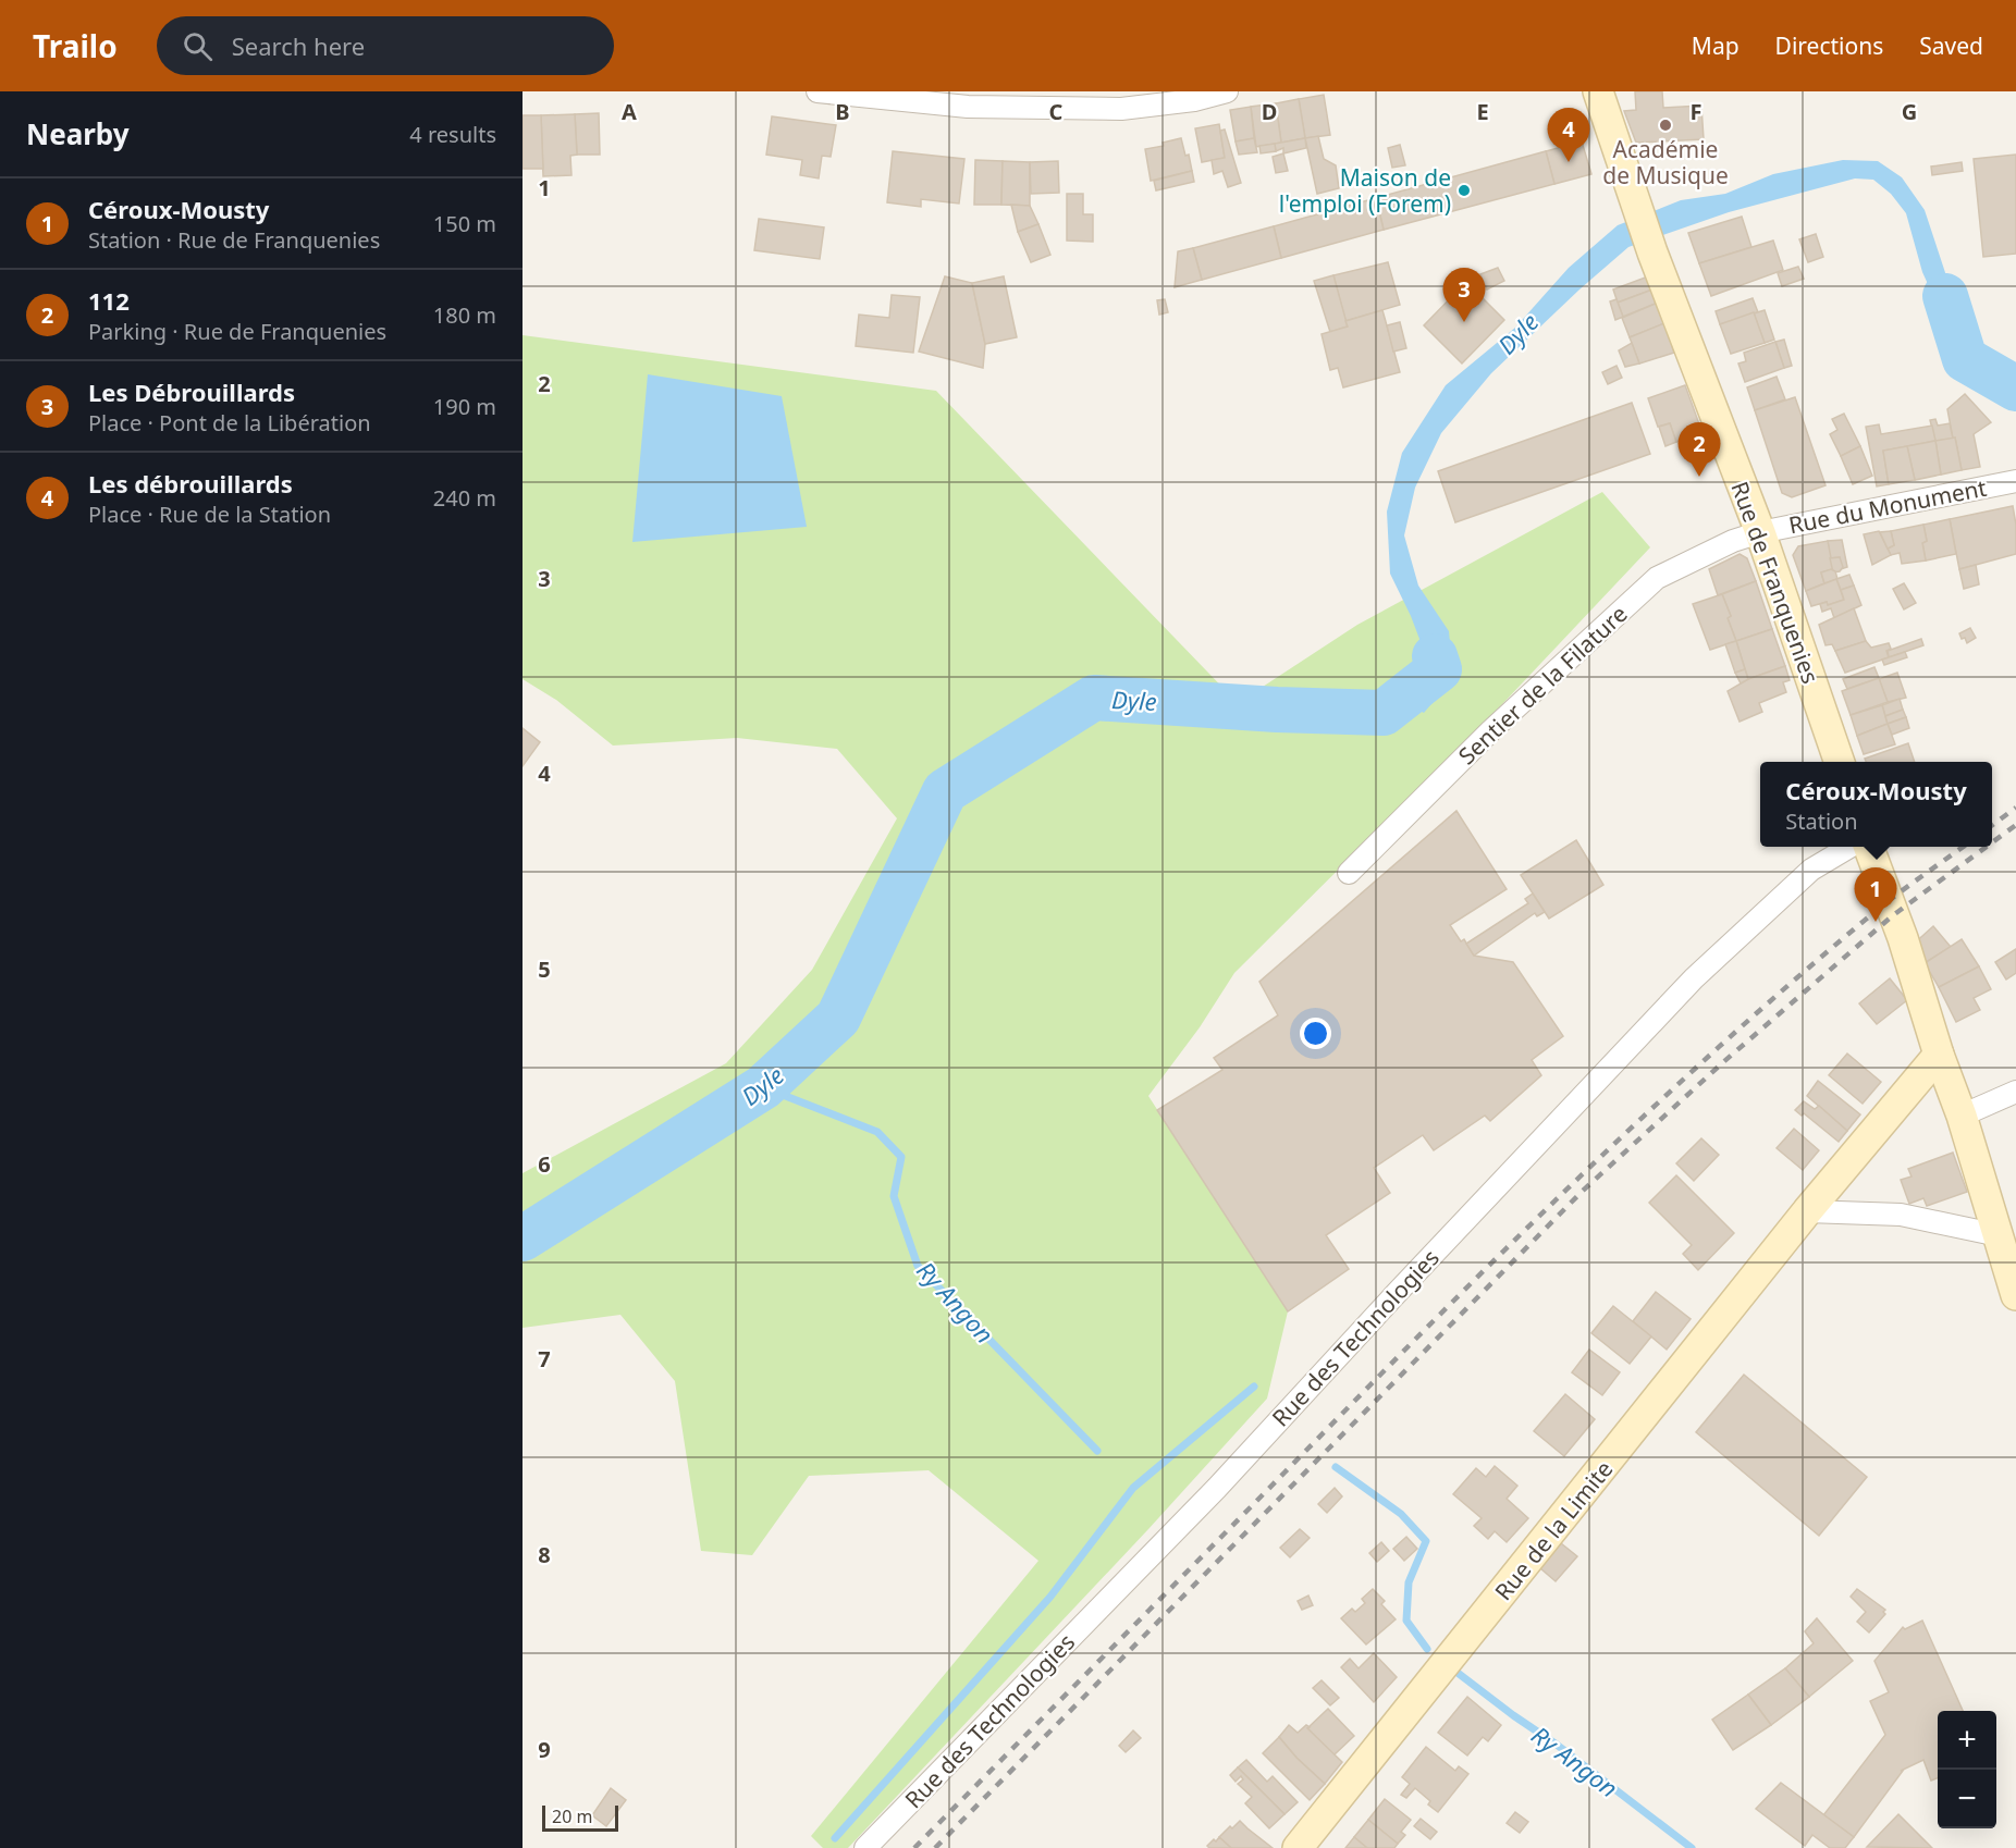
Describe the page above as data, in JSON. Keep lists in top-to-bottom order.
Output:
{
  "streets": {
    "street": [
      "Rue du Monument",
      "Rue de Franquenies",
      "Sentier de la Filature",
      "Rue des Technologies",
      "Rue de la Limite"
    ]
  },
  "crossings": [
    ["Rue du Monument", "Rue de Franquenies"],
    ["Rue du Monument", "Sentier de la Filature"],
    ["Rue de Franquenies", "Sentier de la Filature"]
  ],
  "water": ["Dyle", "Ry Angon"],
  "places": ["Académie de Musique", "Maison de l'emploi (Forem)"],
  "scale_bar": "20 m",
  "page": {
    "header": "Trailo",
    "search": "Search here",
    "nav": ["Map", "Directions", "Saved"],
    "heading": ["Nearby", "4 results"],
    "pins": [
      "4",
      "3",
      "2",
      "1"
    ],
    "list": [
      {
        "mark": "1",
        "name": "Céroux-Mousty",
        "note": "Station · Rue de Franquenies",
        "value": "150 m"
      },
      {
        "mark": "2",
        "name": "112",
        "note": "Parking · Rue de Franquenies",
        "value": "180 m"
      },
      {
        "mark": "3",
        "name": "Les Débrouillards",
        "note": "Place · Pont de la Libération",
        "value": "190 m"
      },
      {
        "mark": "4",
        "name": "Les débrouillards",
        "note": "Place · Rue de la Station",
        "value": "240 m"
      }
    ],
    "popup": ["Céroux-Mousty", "Station"],
    "map_buttons": ["+", "−"],
    "scale": "20 m"
  },
  "grid": {
    "columns": [
      "A",
      "B",
      "C",
      "D",
      "E",
      "F",
      "G"
    ],
    "rows": [
      "1",
      "2",
      "3",
      "4",
      "5",
      "6",
      "7",
      "8",
      "9"
    ]
  }
}
